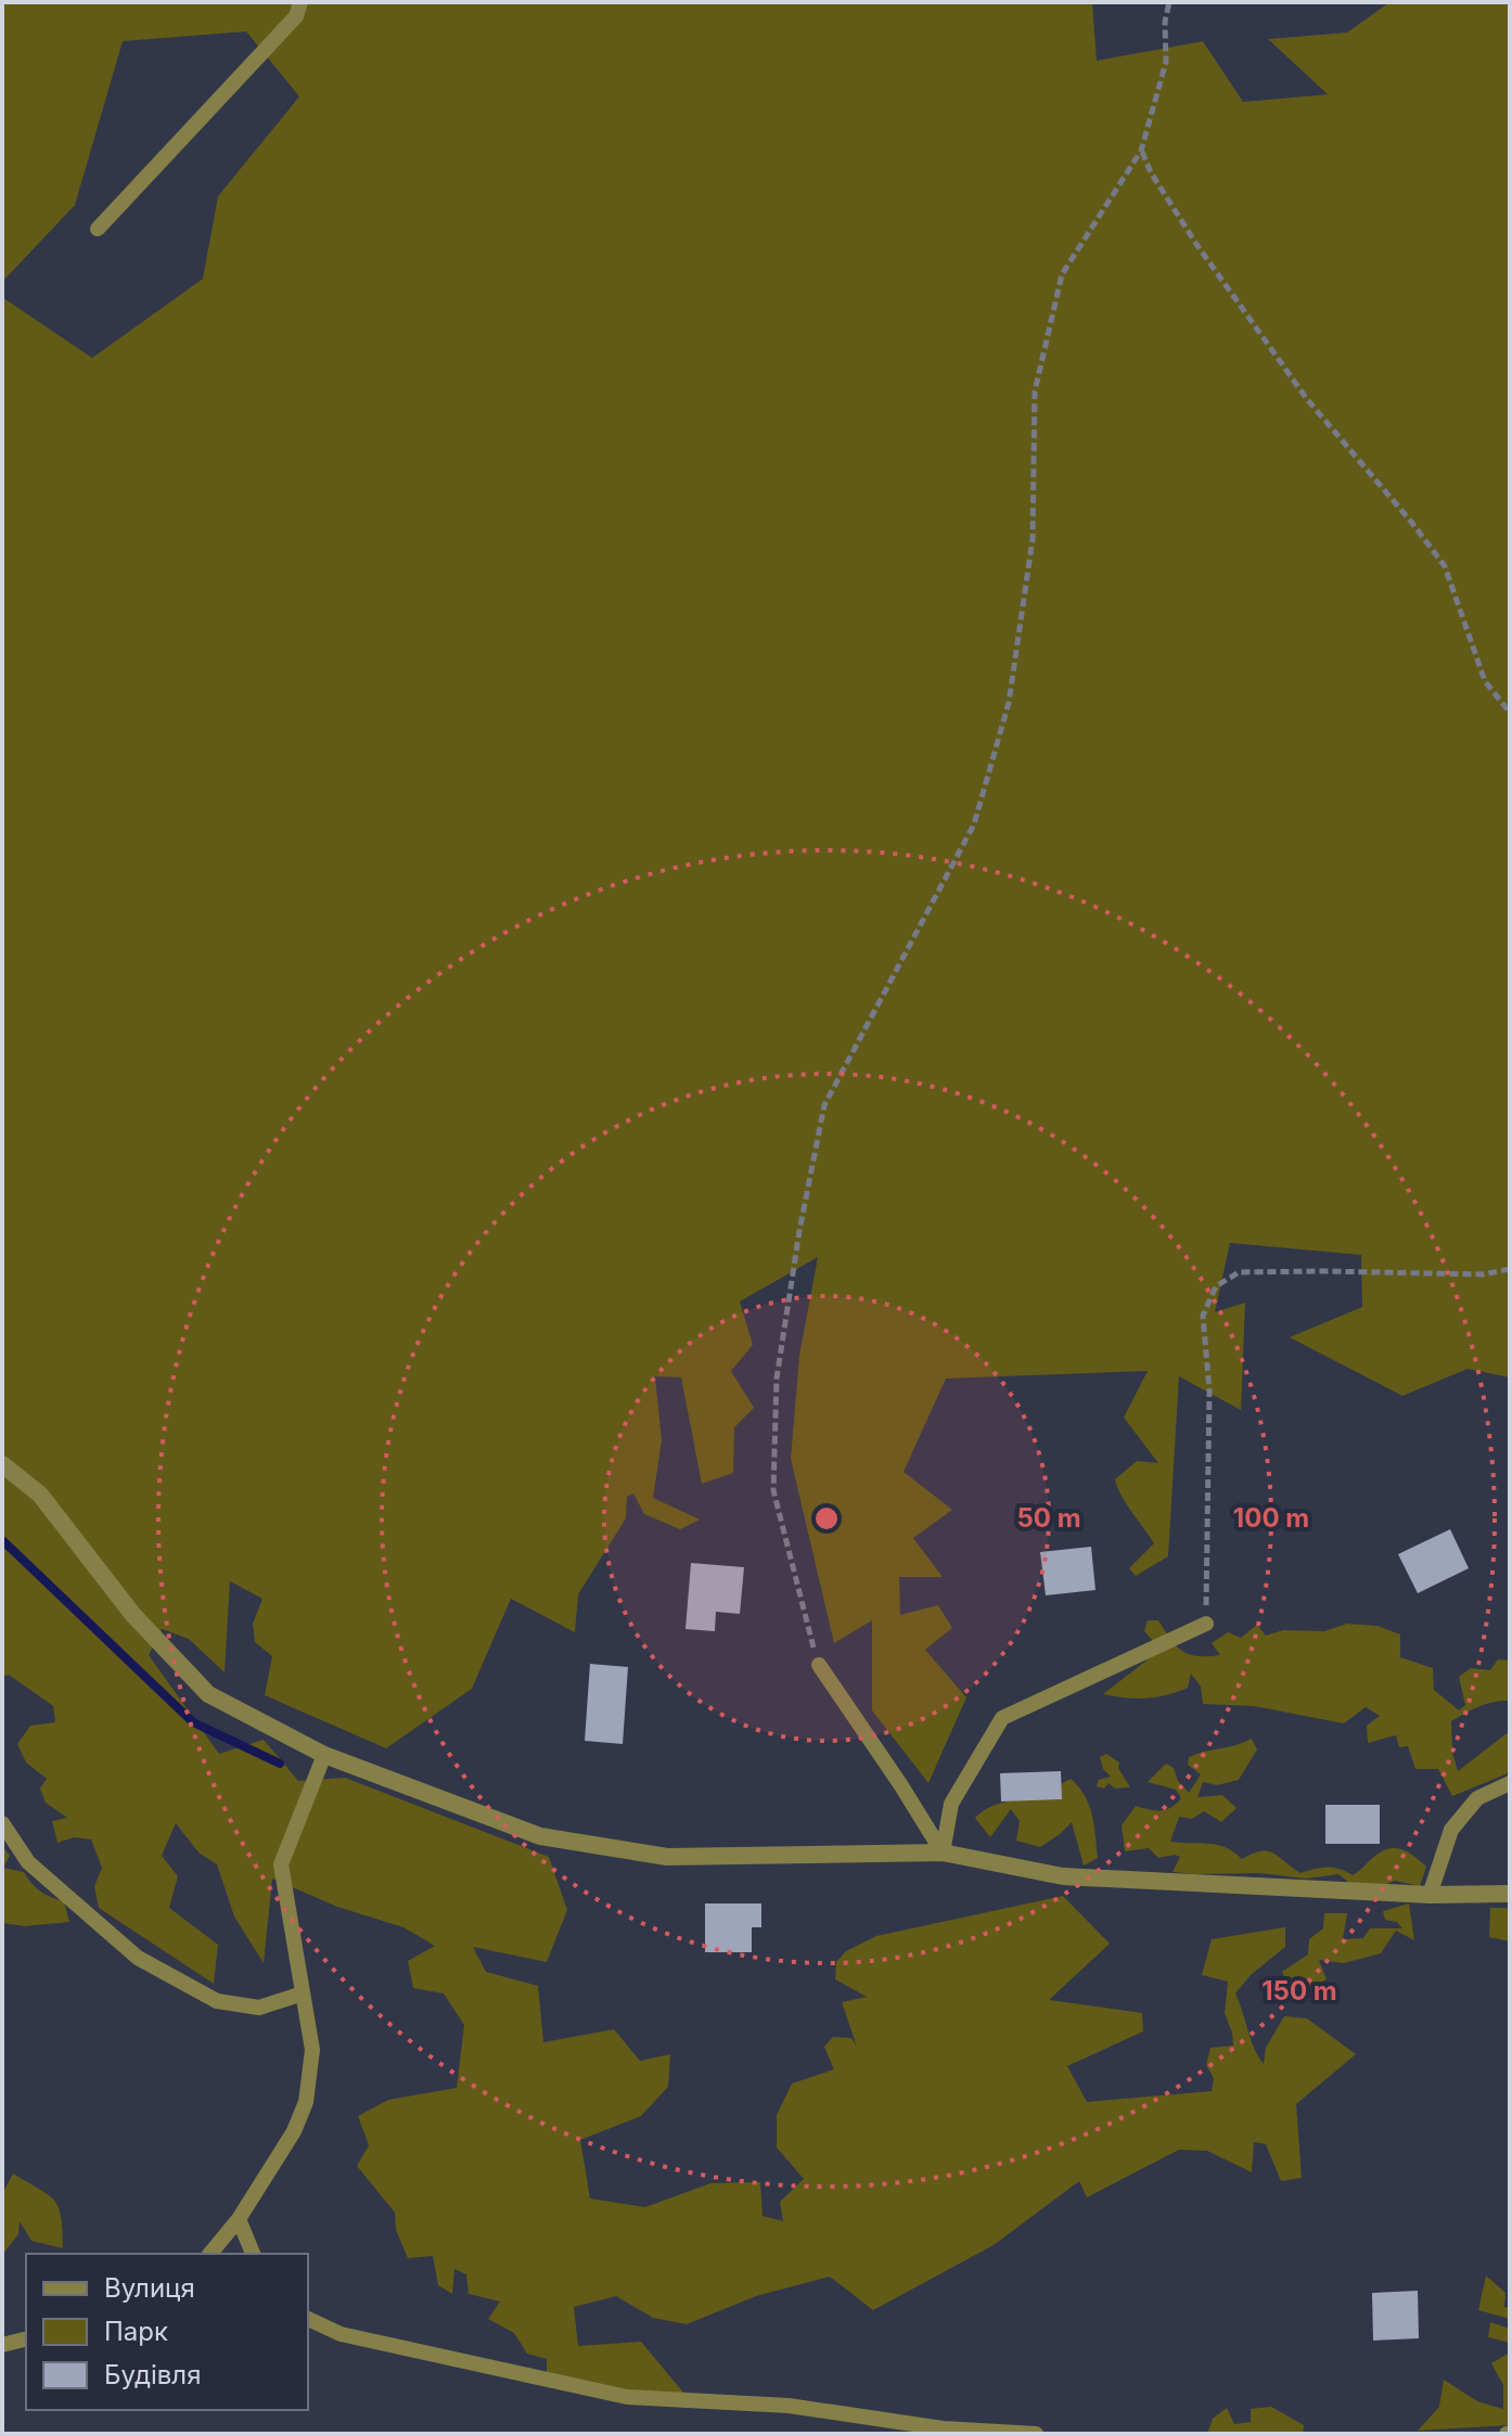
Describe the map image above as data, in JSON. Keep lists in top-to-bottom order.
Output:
{
  "legend": ["Вулиця", "Парк", "Будівля"],
  "rings": ["50 m", "100 m", "150 m"]
}
